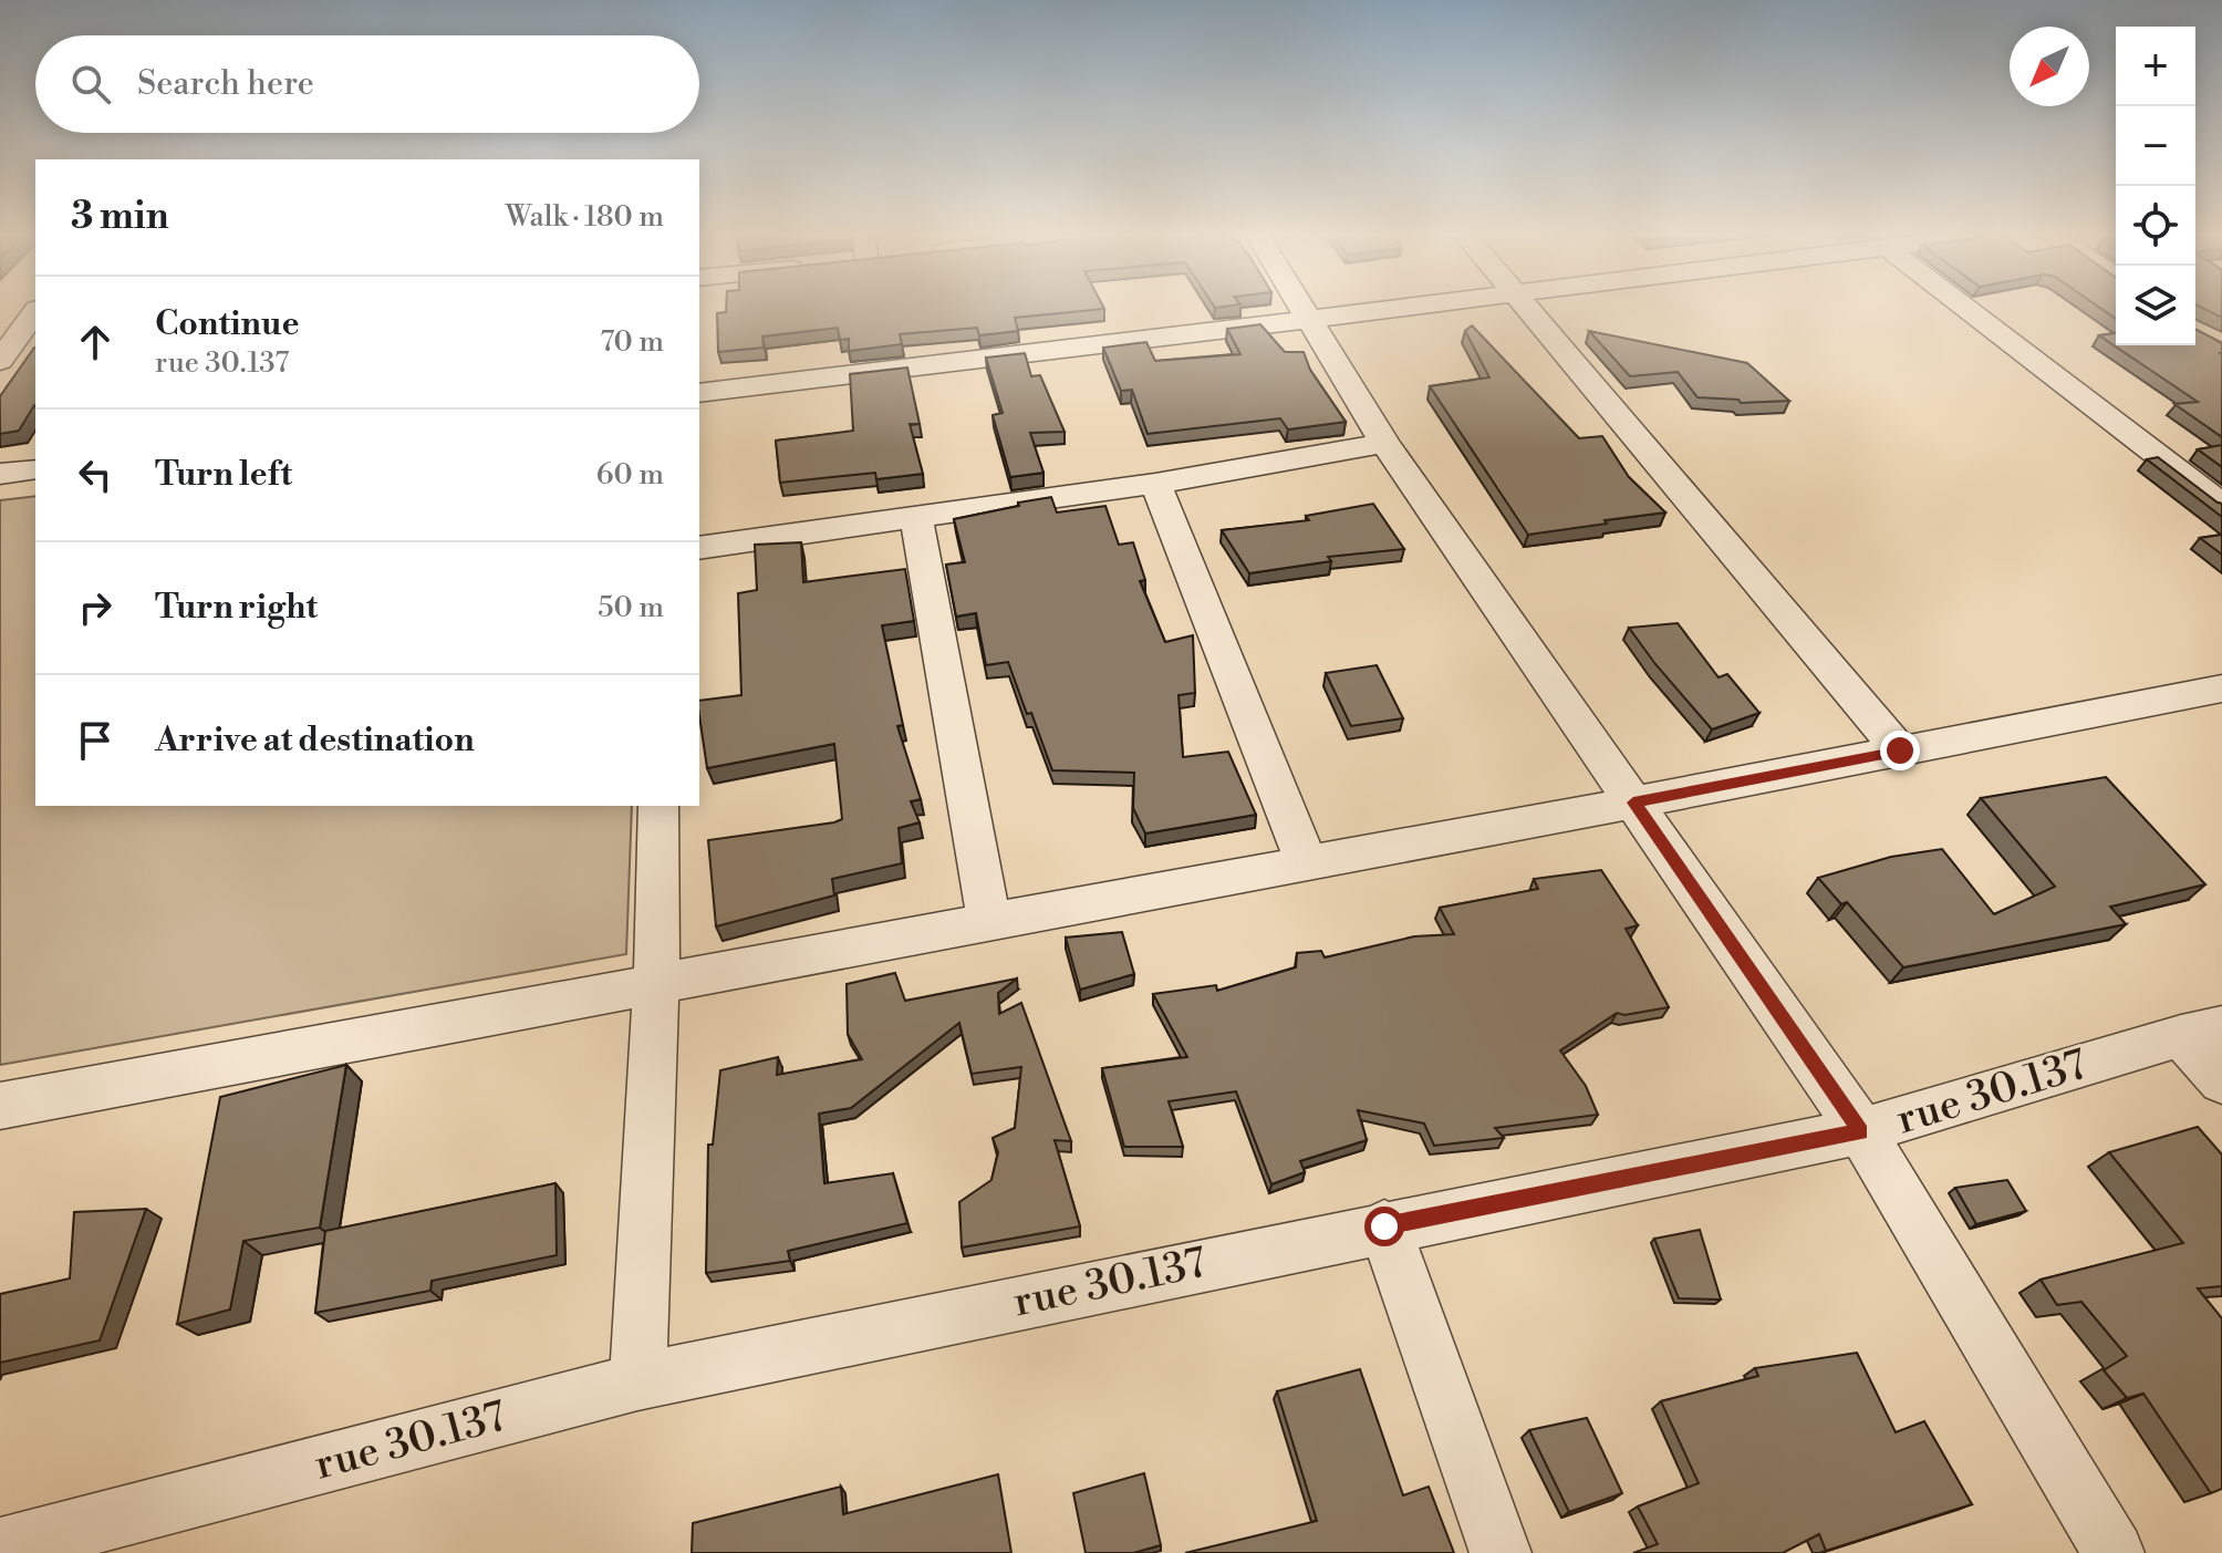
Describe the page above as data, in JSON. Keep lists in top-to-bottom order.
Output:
{
  "streets": {
    "street": ["rue 30.137"]
  },
  "north": "bottom left",
  "page": {
    "map_buttons": ["+", "−"],
    "search": "Search here",
    "heading": ["3 min", "Walk · 180 m"],
    "list": [
      ["Continue", "rue 30.137", "70 m"],
      ["Turn left", "60 m"],
      ["Turn right", "50 m"],
      "Arrive at destination"
    ]
  }
}
